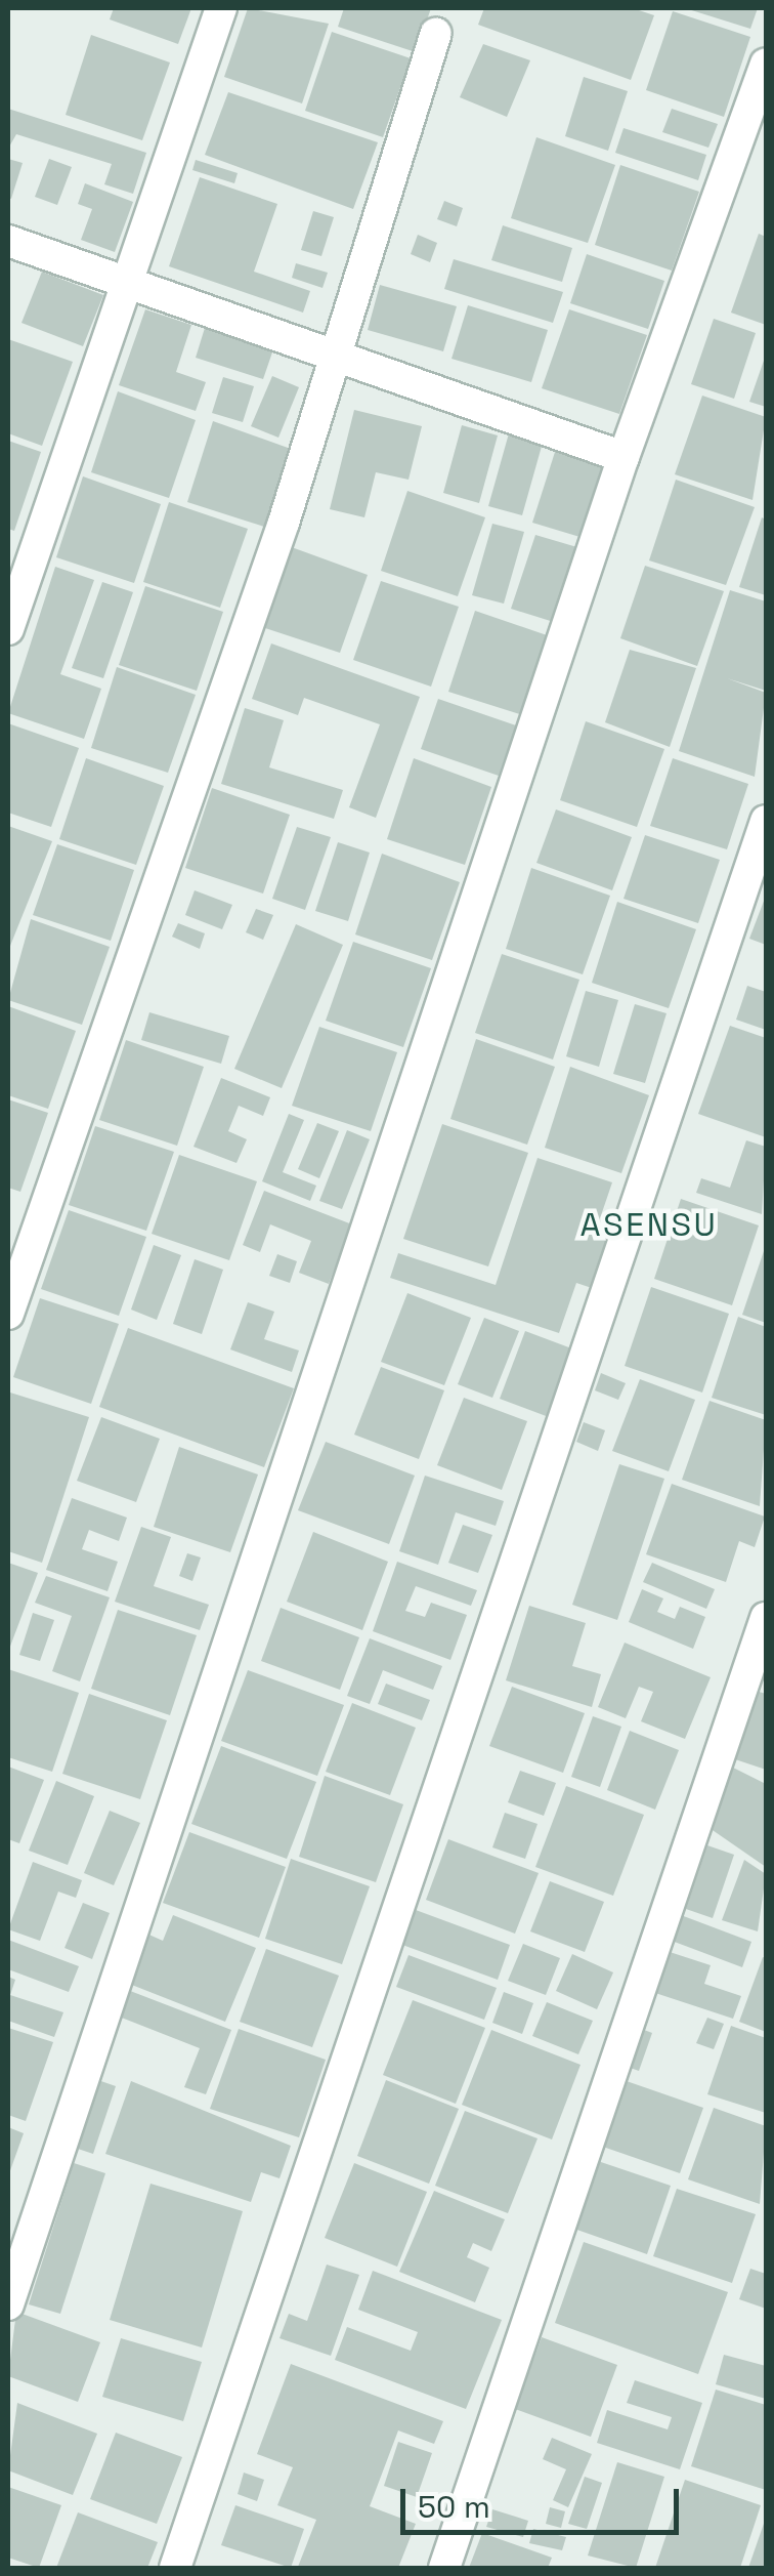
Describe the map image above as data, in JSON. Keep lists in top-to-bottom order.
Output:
{
  "districts": ["ASENSU"],
  "scale_bar": "50 m"
}
